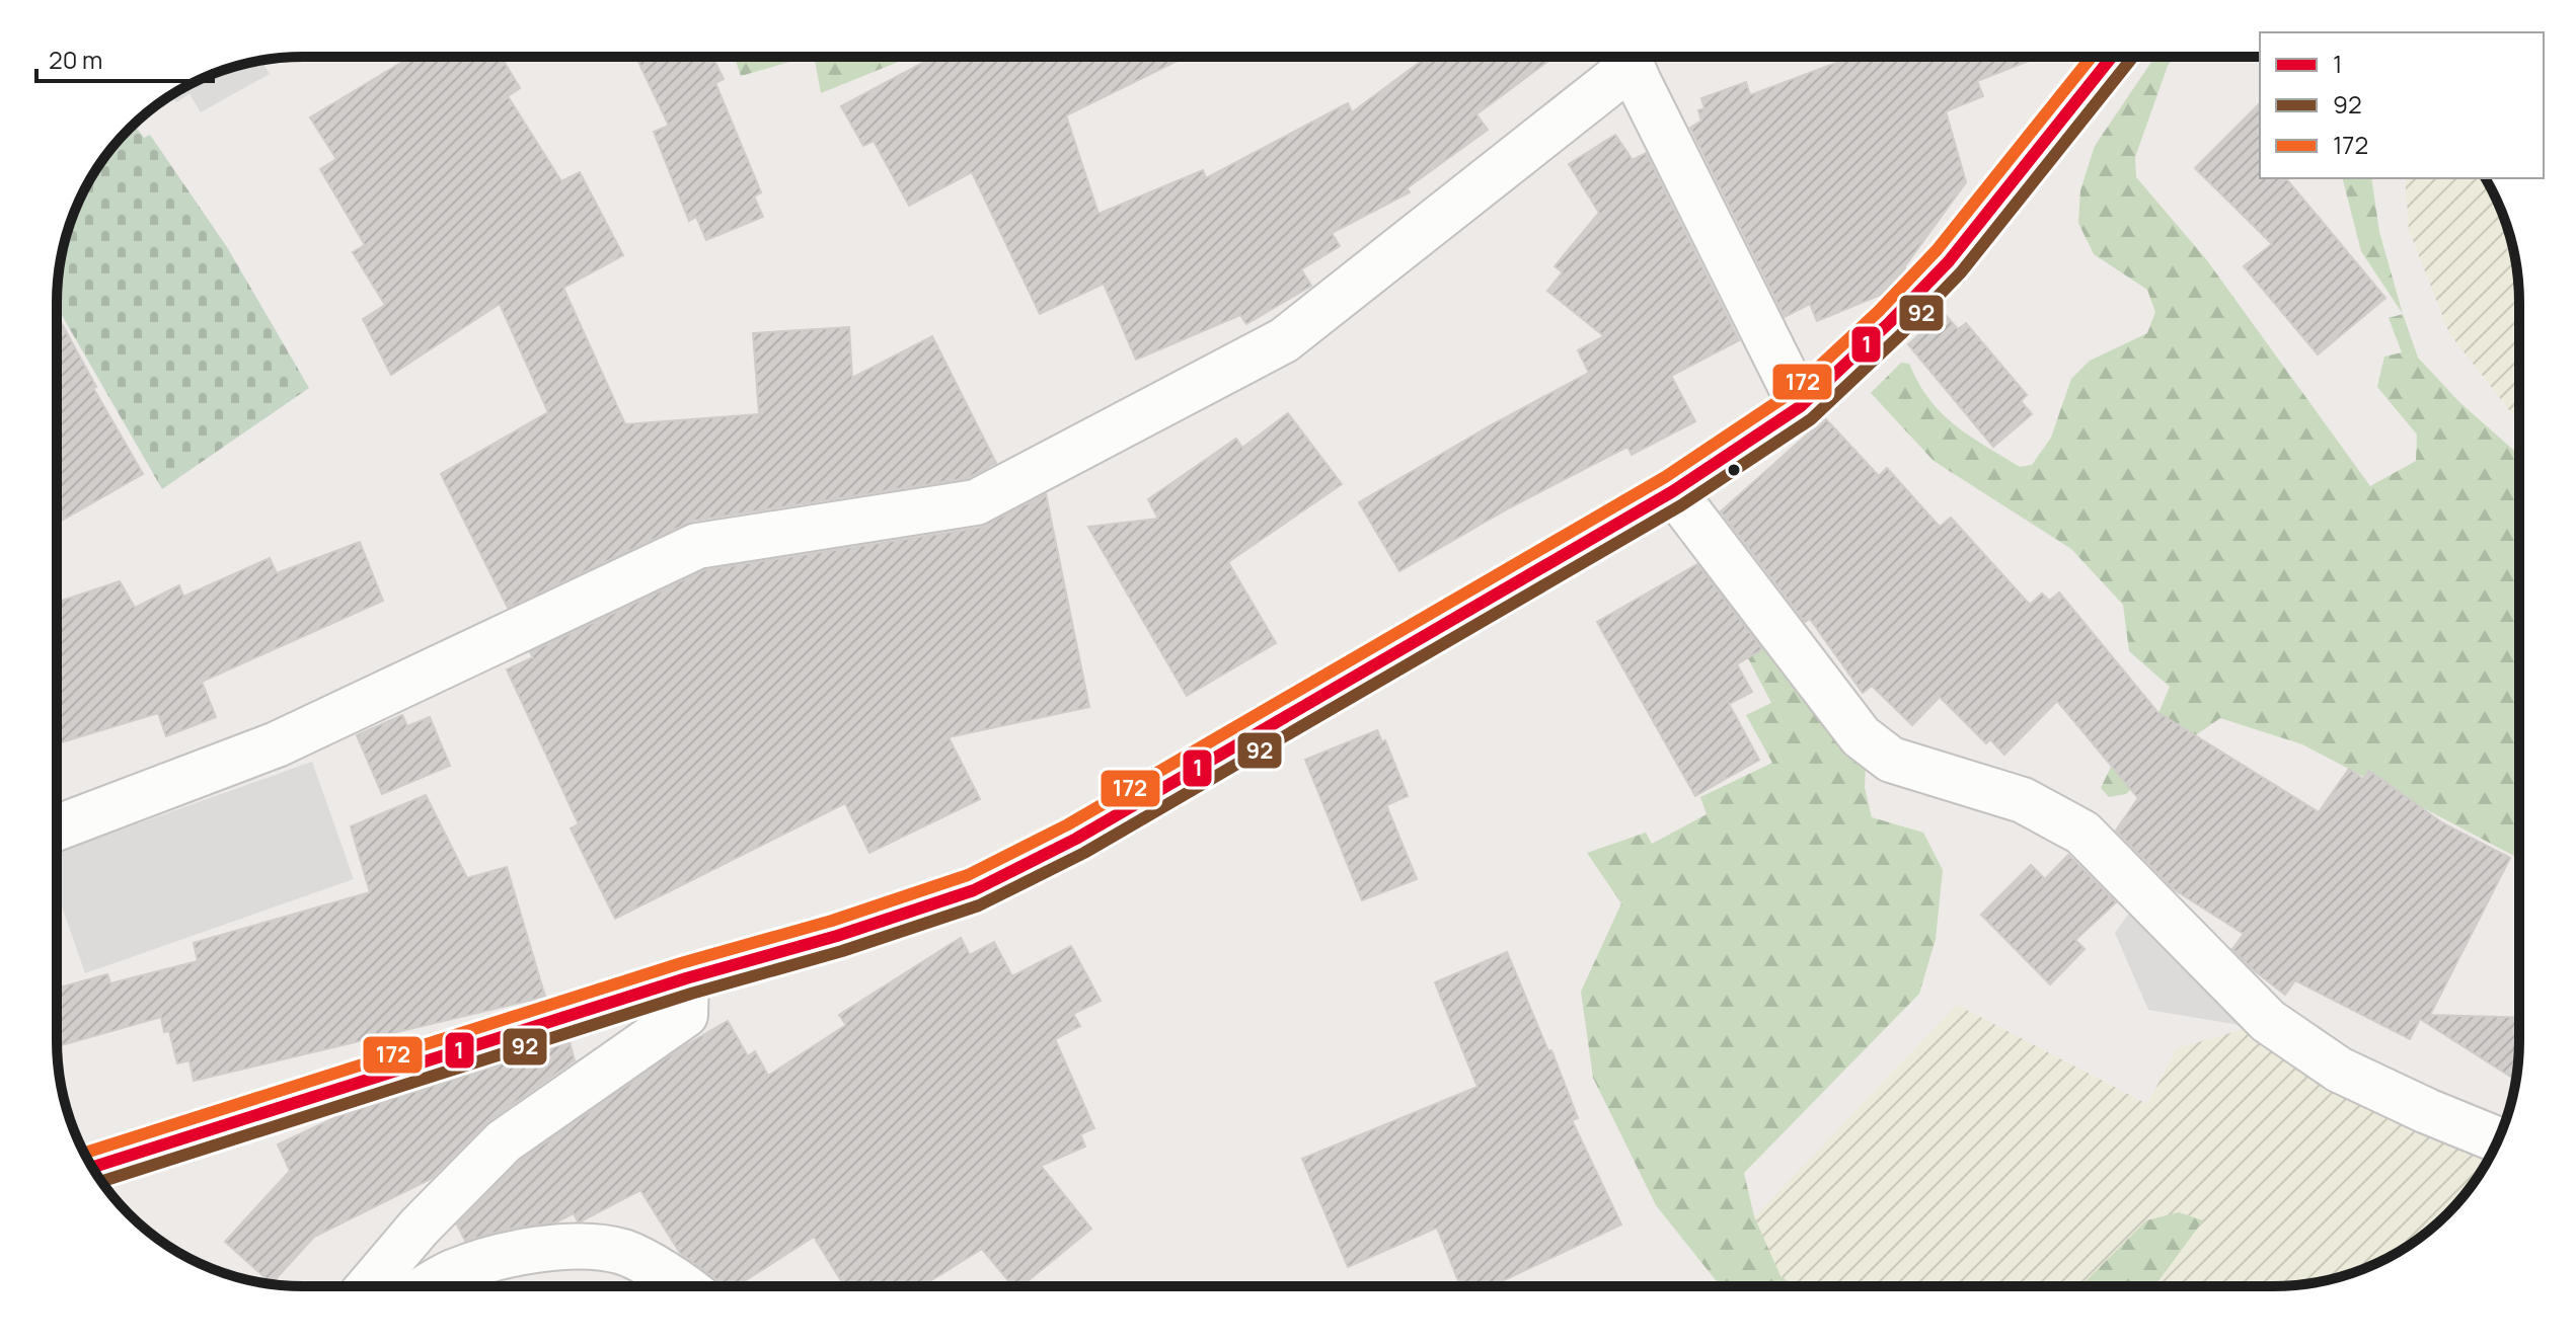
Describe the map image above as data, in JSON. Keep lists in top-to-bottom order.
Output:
{
  "lines": ["transit line 1", "transit line 92", "transit line 172"],
  "legend": ["1", "92", "172"],
  "scale_bar": "20 m"
}
